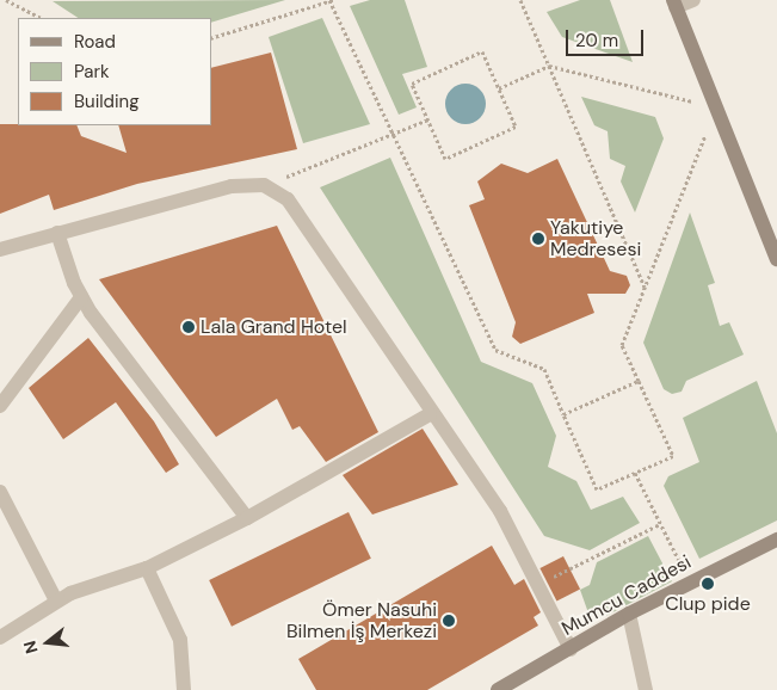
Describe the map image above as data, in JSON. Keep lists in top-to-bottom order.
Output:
{
  "streets": {
    "street": ["Mumcu Caddesi"]
  },
  "places": [
    "Yakutiye Medresesi",
    "Lala Grand Hotel",
    "Clup pide",
    "Ömer Nasuhi Bilmen İş Merkezi"
  ],
  "legend": ["Road", "Park", "Building"],
  "scale_bar": "20 m",
  "north": "left"
}
